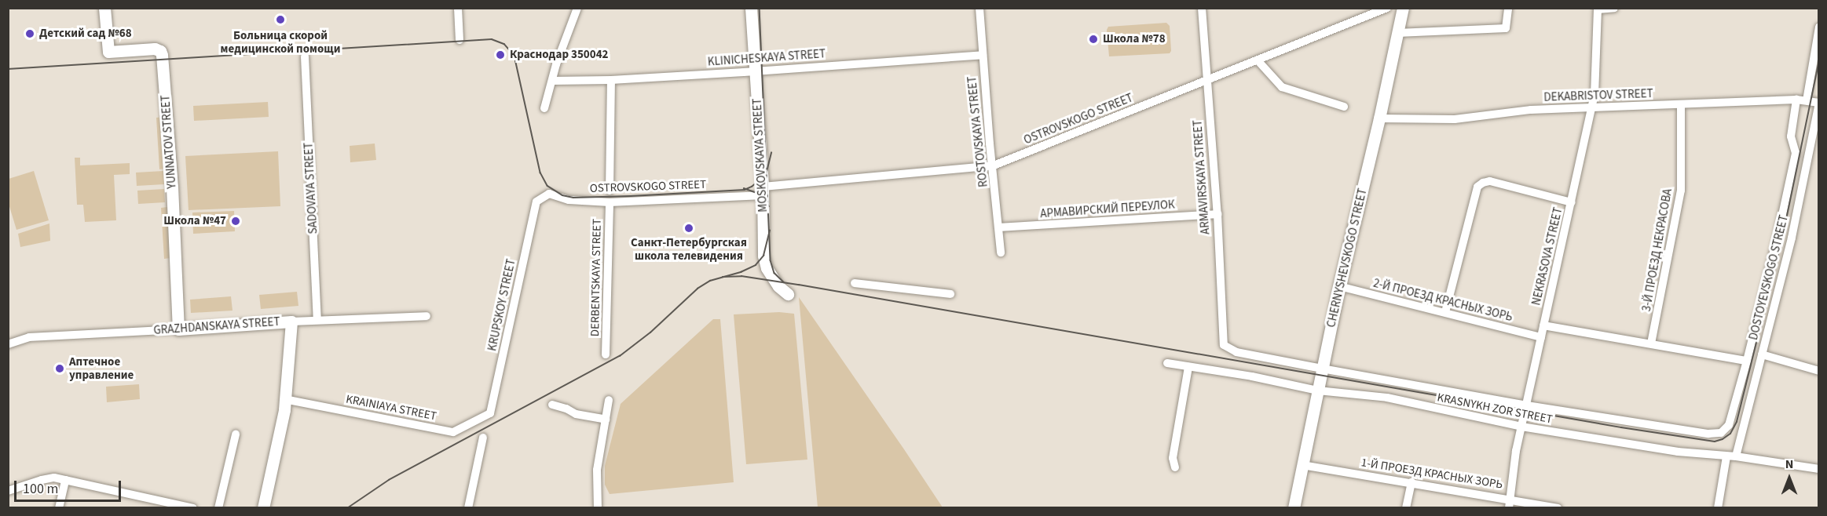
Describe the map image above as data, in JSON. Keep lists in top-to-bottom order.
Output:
{
  "streets": {
    "street": [
      "KLINICHESKAYA STREET",
      "DEKABRISTOV STREET",
      "OSTROVSKOGO STREET",
      "ROSTOVSKAYA STREET",
      "YUNNATOV STREET",
      "MOSKOVSKAYA STREET",
      "ARMAVIRSKAYA STREET",
      "SADOVAYA STREET",
      "АРМАВИРСКИЙ ПЕРЕУЛОК",
      "3-Й ПРОЕЗД НЕКРАСОВА",
      "NEKRASOVA STREET",
      "CHERNYSHEVSKOGO STREET",
      "DERBENTSKAYA STREET",
      "DOSTOYEVSKOGO STREET",
      "2-Й ПРОЕЗД КРАСНЫХ ЗОРЬ",
      "KRUPSKOY STREET",
      "GRAZHDANSKAYA STREET",
      "KRAINIAYA STREET",
      "KRASNYKH ZOR STREET",
      "1-Й ПРОЕЗД КРАСНЫХ ЗОРЬ"
    ]
  },
  "crossings": [
    ["KLINICHESKAYA STREET", "ROSTOVSKAYA STREET"],
    ["KLINICHESKAYA STREET", "MOSKOVSKAYA STREET"],
    ["DEKABRISTOV STREET", "3-Й ПРОЕЗД НЕКРАСОВА"],
    ["DEKABRISTOV STREET", "NEKRASOVA STREET"],
    ["DEKABRISTOV STREET", "CHERNYSHEVSKOGO STREET"],
    ["DEKABRISTOV STREET", "DOSTOYEVSKOGO STREET"],
    ["OSTROVSKOGO STREET", "ROSTOVSKAYA STREET"],
    ["OSTROVSKOGO STREET", "MOSKOVSKAYA STREET"],
    ["OSTROVSKOGO STREET", "ARMAVIRSKAYA STREET"],
    ["OSTROVSKOGO STREET", "DERBENTSKAYA STREET"],
    ["OSTROVSKOGO STREET", "KRUPSKOY STREET"],
    ["ROSTOVSKAYA STREET", "АРМАВИРСКИЙ ПЕРЕУЛОК"],
    ["YUNNATOV STREET", "GRAZHDANSKAYA STREET"],
    ["ARMAVIRSKAYA STREET", "АРМАВИРСКИЙ ПЕРЕУЛОК"],
    ["ARMAVIRSKAYA STREET", "CHERNYSHEVSKOGO STREET"],
    ["SADOVAYA STREET", "GRAZHDANSKAYA STREET"],
    ["NEKRASOVA STREET", "2-Й ПРОЕЗД КРАСНЫХ ЗОРЬ"],
    ["NEKRASOVA STREET", "KRASNYKH ZOR STREET"],
    ["NEKRASOVA STREET", "1-Й ПРОЕЗД КРАСНЫХ ЗОРЬ"],
    ["CHERNYSHEVSKOGO STREET", "2-Й ПРОЕЗД КРАСНЫХ ЗОРЬ"],
    ["CHERNYSHEVSKOGO STREET", "KRASNYKH ZOR STREET"],
    ["CHERNYSHEVSKOGO STREET", "1-Й ПРОЕЗД КРАСНЫХ ЗОРЬ"],
    ["DOSTOYEVSKOGO STREET", "KRASNYKH ZOR STREET"],
    ["KRUPSKOY STREET", "KRAINIAYA STREET"]
  ],
  "places": [
    "Больница скорой медицинской помощи",
    "Детский сад №68",
    "Школа №78",
    "Краснодар 350042",
    "Школа №47",
    "Санкт-Петербургская школа телевидения",
    "Аптечное управление"
  ],
  "scale_bar": "100 m",
  "north": "top"
}
